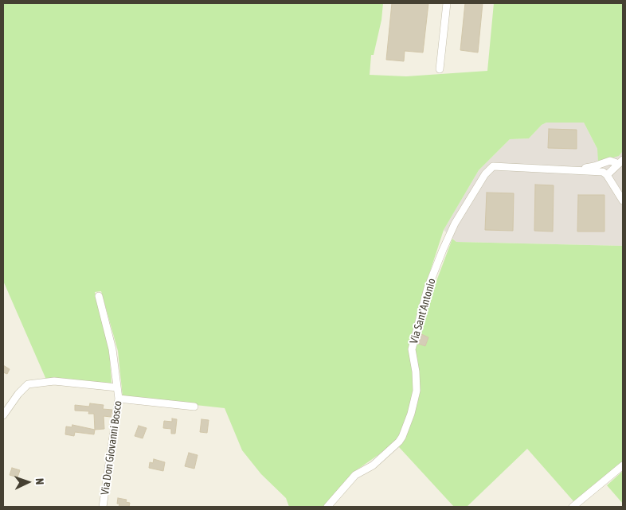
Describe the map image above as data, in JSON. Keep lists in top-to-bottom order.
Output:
{
  "streets": {
    "street": ["Via Sant'Antonio", "Via Don Giovanni Bosco"]
  },
  "north": "right"
}
